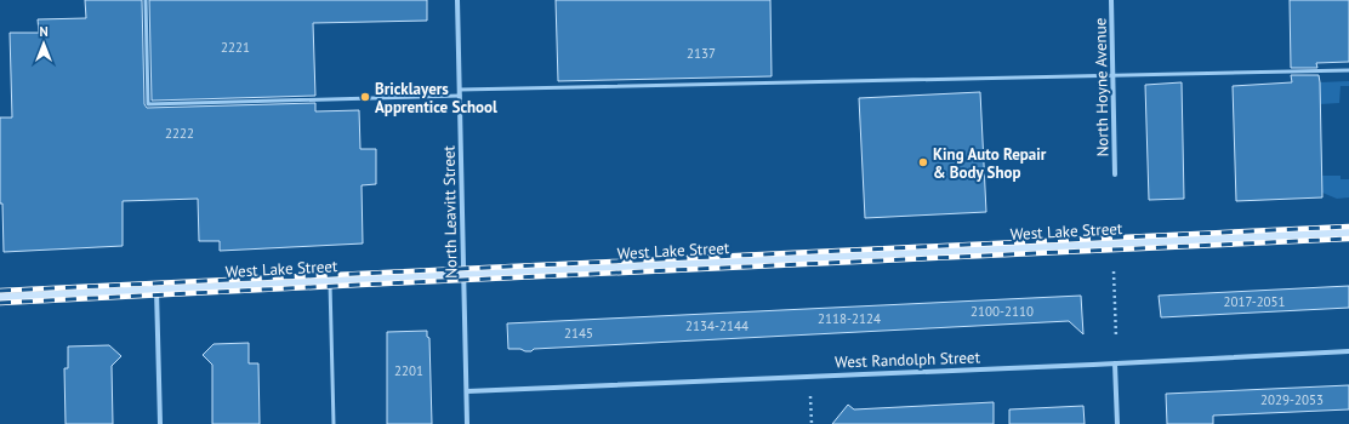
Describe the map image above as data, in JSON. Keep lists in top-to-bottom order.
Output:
{
  "streets": {
    "main road": ["West Lake Street"],
    "street": ["North Hoyne Avenue", "North Leavitt Street", "West Randolph Street"]
  },
  "crossings": [
    ["North Leavitt Street", "West Lake Street"],
    ["North Leavitt Street", "West Randolph Street"]
  ],
  "places": ["Bricklayers Apprentice School", "King Auto Repair & Body Shop"],
  "house_numbers": [
    "2221",
    "2137",
    "2222",
    "2017-2051",
    "2100-2110",
    "2118-2124",
    "2134-2144",
    "2145",
    "2201",
    "2029-2053"
  ],
  "north": "top"
}
